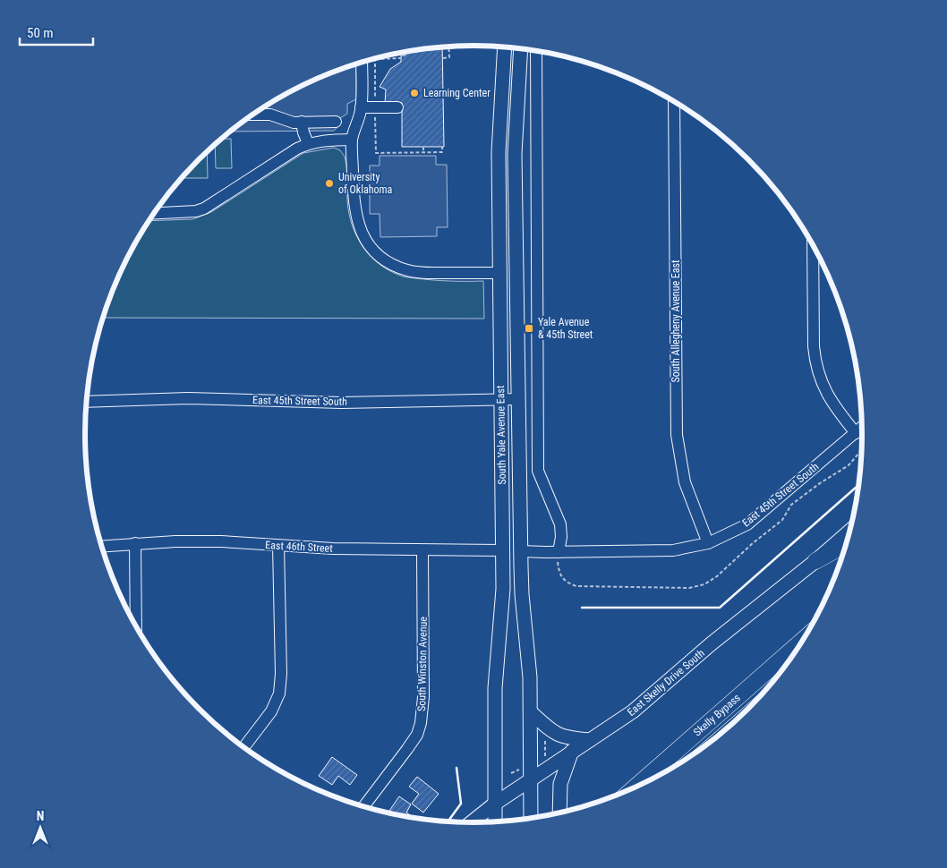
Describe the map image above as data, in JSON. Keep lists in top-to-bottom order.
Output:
{
  "streets": {
    "highway": ["Skelly Bypass"],
    "main road": ["South Yale Avenue East", "East Skelly Drive South"],
    "street": [
      "South Allegheny Avenue East",
      "East 45th Street South",
      "East 46th Street",
      "South Winston Avenue"
    ]
  },
  "crossings": [
    ["South Allegheny Avenue East", "East 45th Street South"],
    ["East 45th Street South", "South Yale Avenue East"],
    ["South Yale Avenue East", "East 46th Street"],
    ["South Yale Avenue East", "East Skelly Drive South"],
    ["East 46th Street", "South Winston Avenue"]
  ],
  "places": {
    "other": ["Learning Center", "University of Oklahoma"],
    "transit": ["Yale Avenue & 45th Street"]
  },
  "scale_bar": "50 m",
  "north": "top"
}
